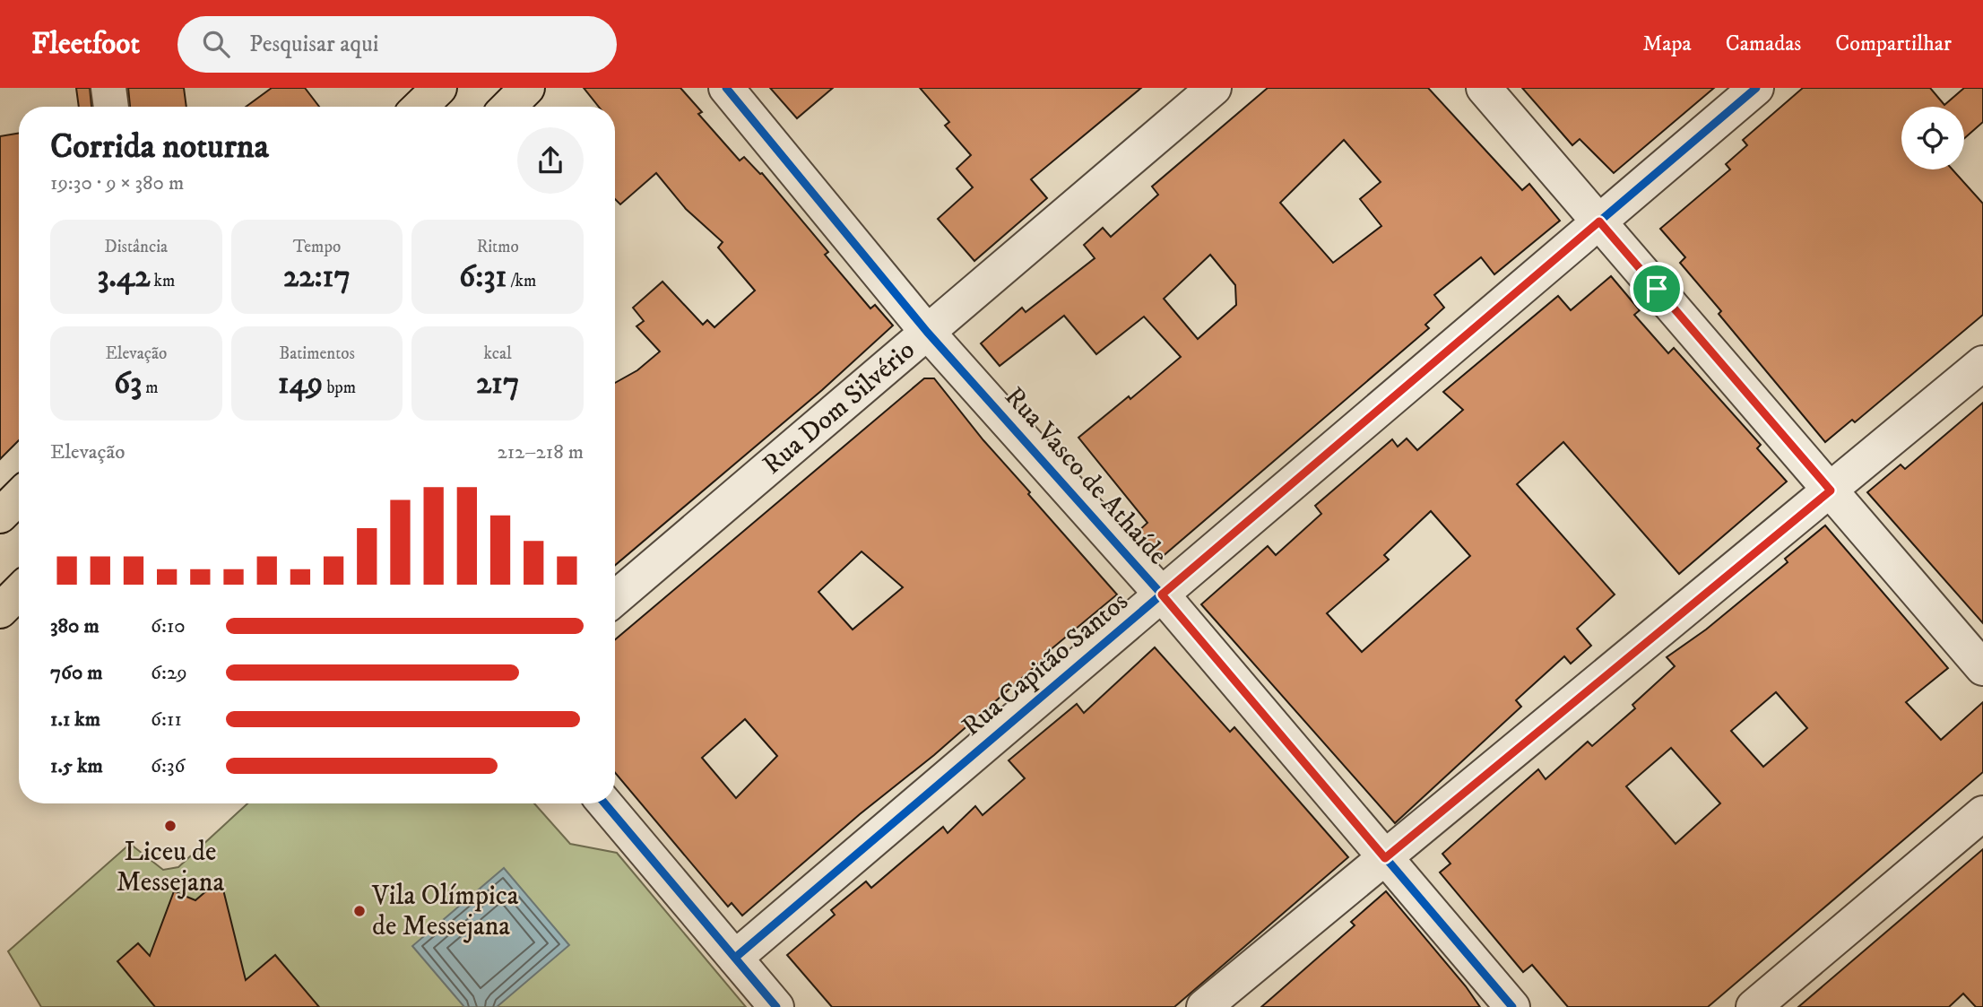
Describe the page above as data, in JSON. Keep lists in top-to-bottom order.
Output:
{
  "streets": {
    "street": ["Rua Dom Silvério", "Rua Vasco de Athaíde", "Rua Capitão Santos"]
  },
  "crossings": [
    ["Rua Dom Silvério", "Rua Vasco de Athaíde"],
    ["Rua Vasco de Athaíde", "Rua Capitão Santos"]
  ],
  "places": ["Liceu de Messejana", "Vila Olímpica de Messejana"],
  "page": {
    "header": "Fleetfoot",
    "search": "Pesquisar aqui",
    "nav": ["Mapa", "Camadas", "Compartilhar"],
    "heading": ["Corrida noturna", "19:30 · 9 × 380 m"],
    "stats": [
      ["Distância", "3.42 km"],
      ["Tempo", "22:17"],
      ["Ritmo", "6:31 /km"],
      ["Elevação", "63 m"],
      ["Batimentos", "149 bpm"],
      ["kcal", "217"]
    ],
    "chart": ["Elevação", "212–218 m"],
    "list": [
      {
        "name": "380 m",
        "note": "6:10"
      },
      {
        "name": "760 m",
        "note": "6:29"
      },
      {
        "name": "1.1 km",
        "note": "6:11"
      },
      {
        "name": "1.5 km",
        "note": "6:36"
      }
    ]
  }
}
